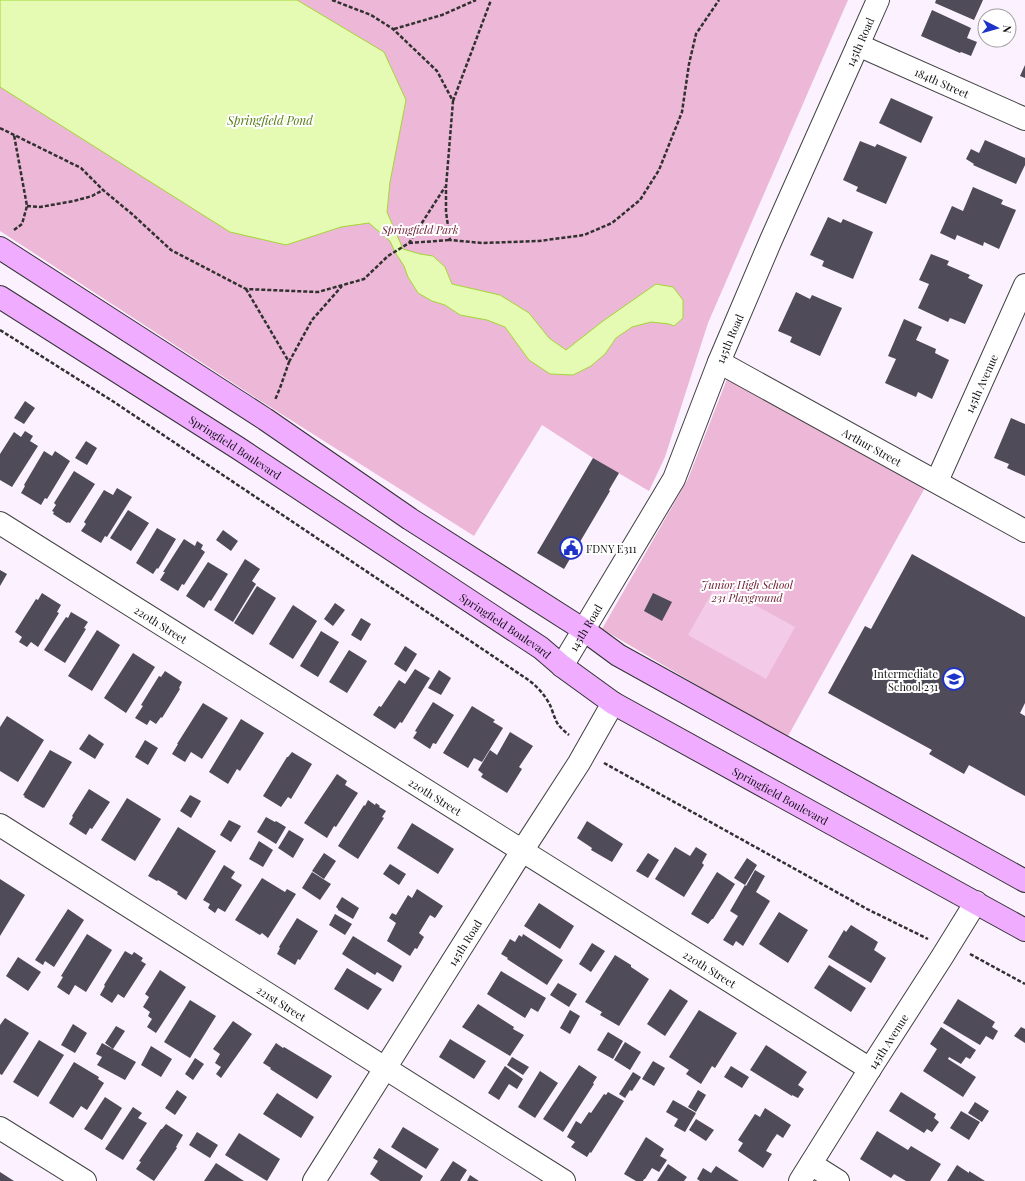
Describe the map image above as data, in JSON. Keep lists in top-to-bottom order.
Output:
{
  "streets": {
    "street": [
      "145th Road",
      "184th Street",
      "145th Avenue",
      "Arthur Street",
      "Springfield Boulevard",
      "220th Street",
      "221st Street"
    ]
  },
  "crossings": [
    ["145th Road", "184th Street"],
    ["145th Road", "Arthur Street"],
    ["145th Road", "Springfield Boulevard"],
    ["145th Road", "220th Street"],
    ["145th Road", "221st Street"],
    ["145th Avenue", "Arthur Street"],
    ["145th Avenue", "Springfield Boulevard"],
    ["145th Avenue", "220th Street"]
  ],
  "water": ["Springfield Pond"],
  "parks": ["Springfield Park", "Junior High School 231 Playground"],
  "places": {
    "public building": ["FDNY E311"],
    "school or university": ["Intermediate School 231"]
  },
  "north": "right"
}
